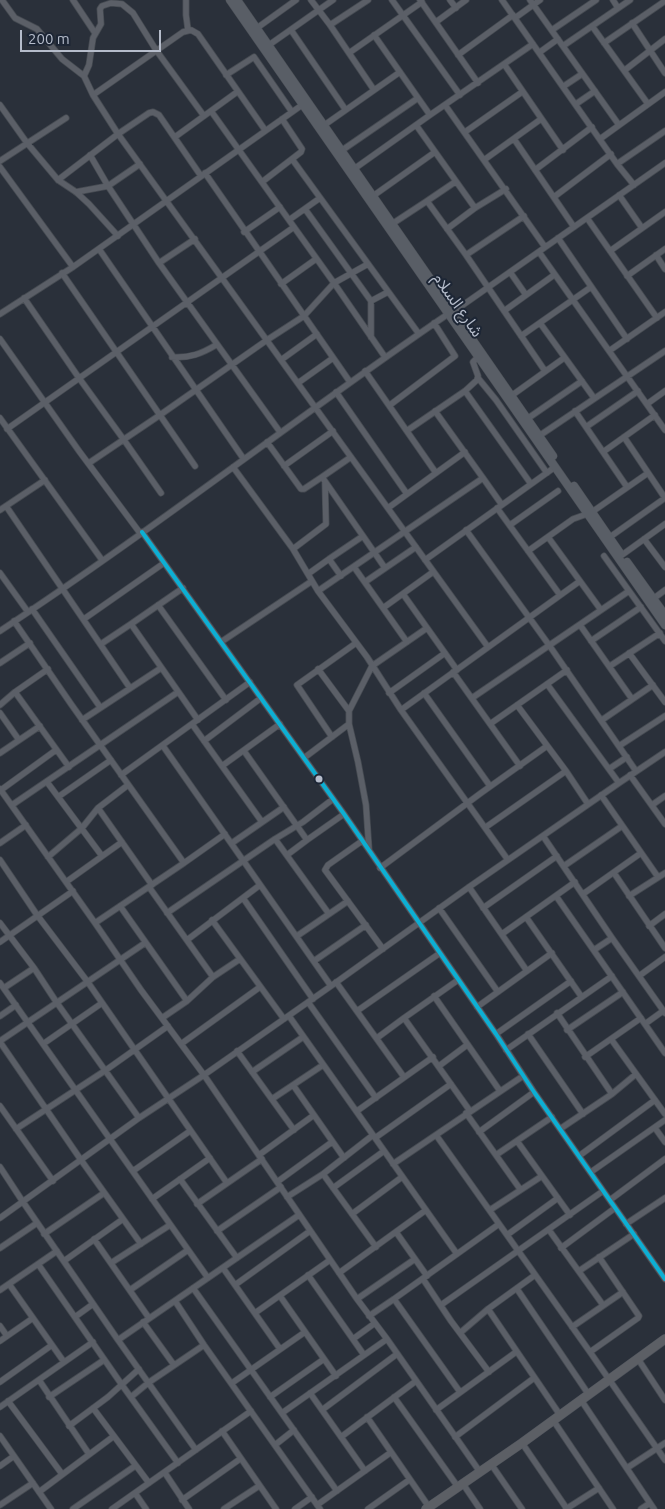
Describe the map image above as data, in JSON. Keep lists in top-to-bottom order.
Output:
{
  "streets": {
    "main road": ["شارع السلام"]
  },
  "scale_bar": "200 m"
}
